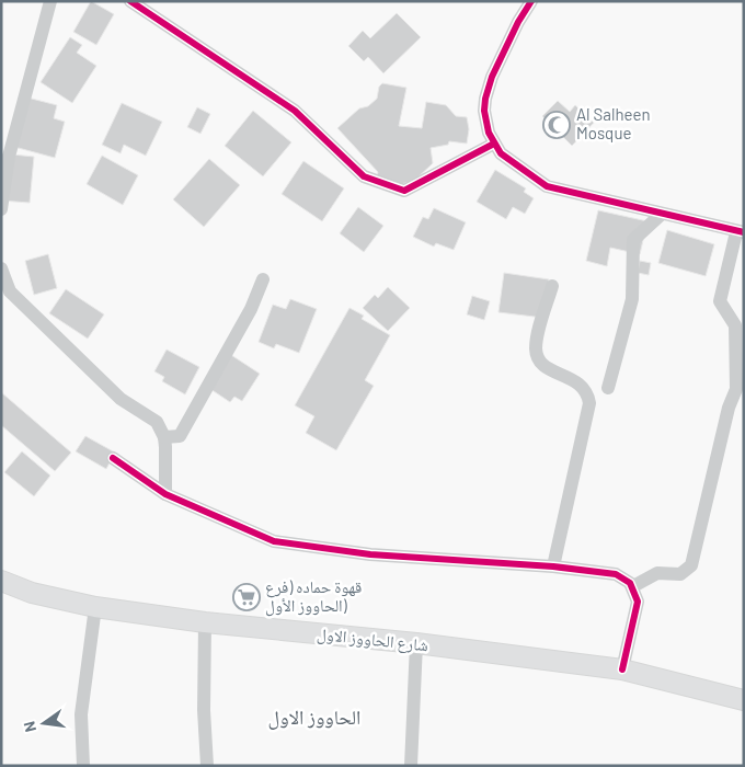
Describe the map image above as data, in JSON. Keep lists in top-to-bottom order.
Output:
{
  "streets": {
    "main road": ["شارع الحاووز الاول"]
  },
  "districts": ["الحاووز الاول"],
  "places": {
    "mosque": ["Al Salheen Mosque"],
    "supermarket": ["قهوة حماده (فرع الحاووز الأول)"]
  },
  "north": "left"
}
